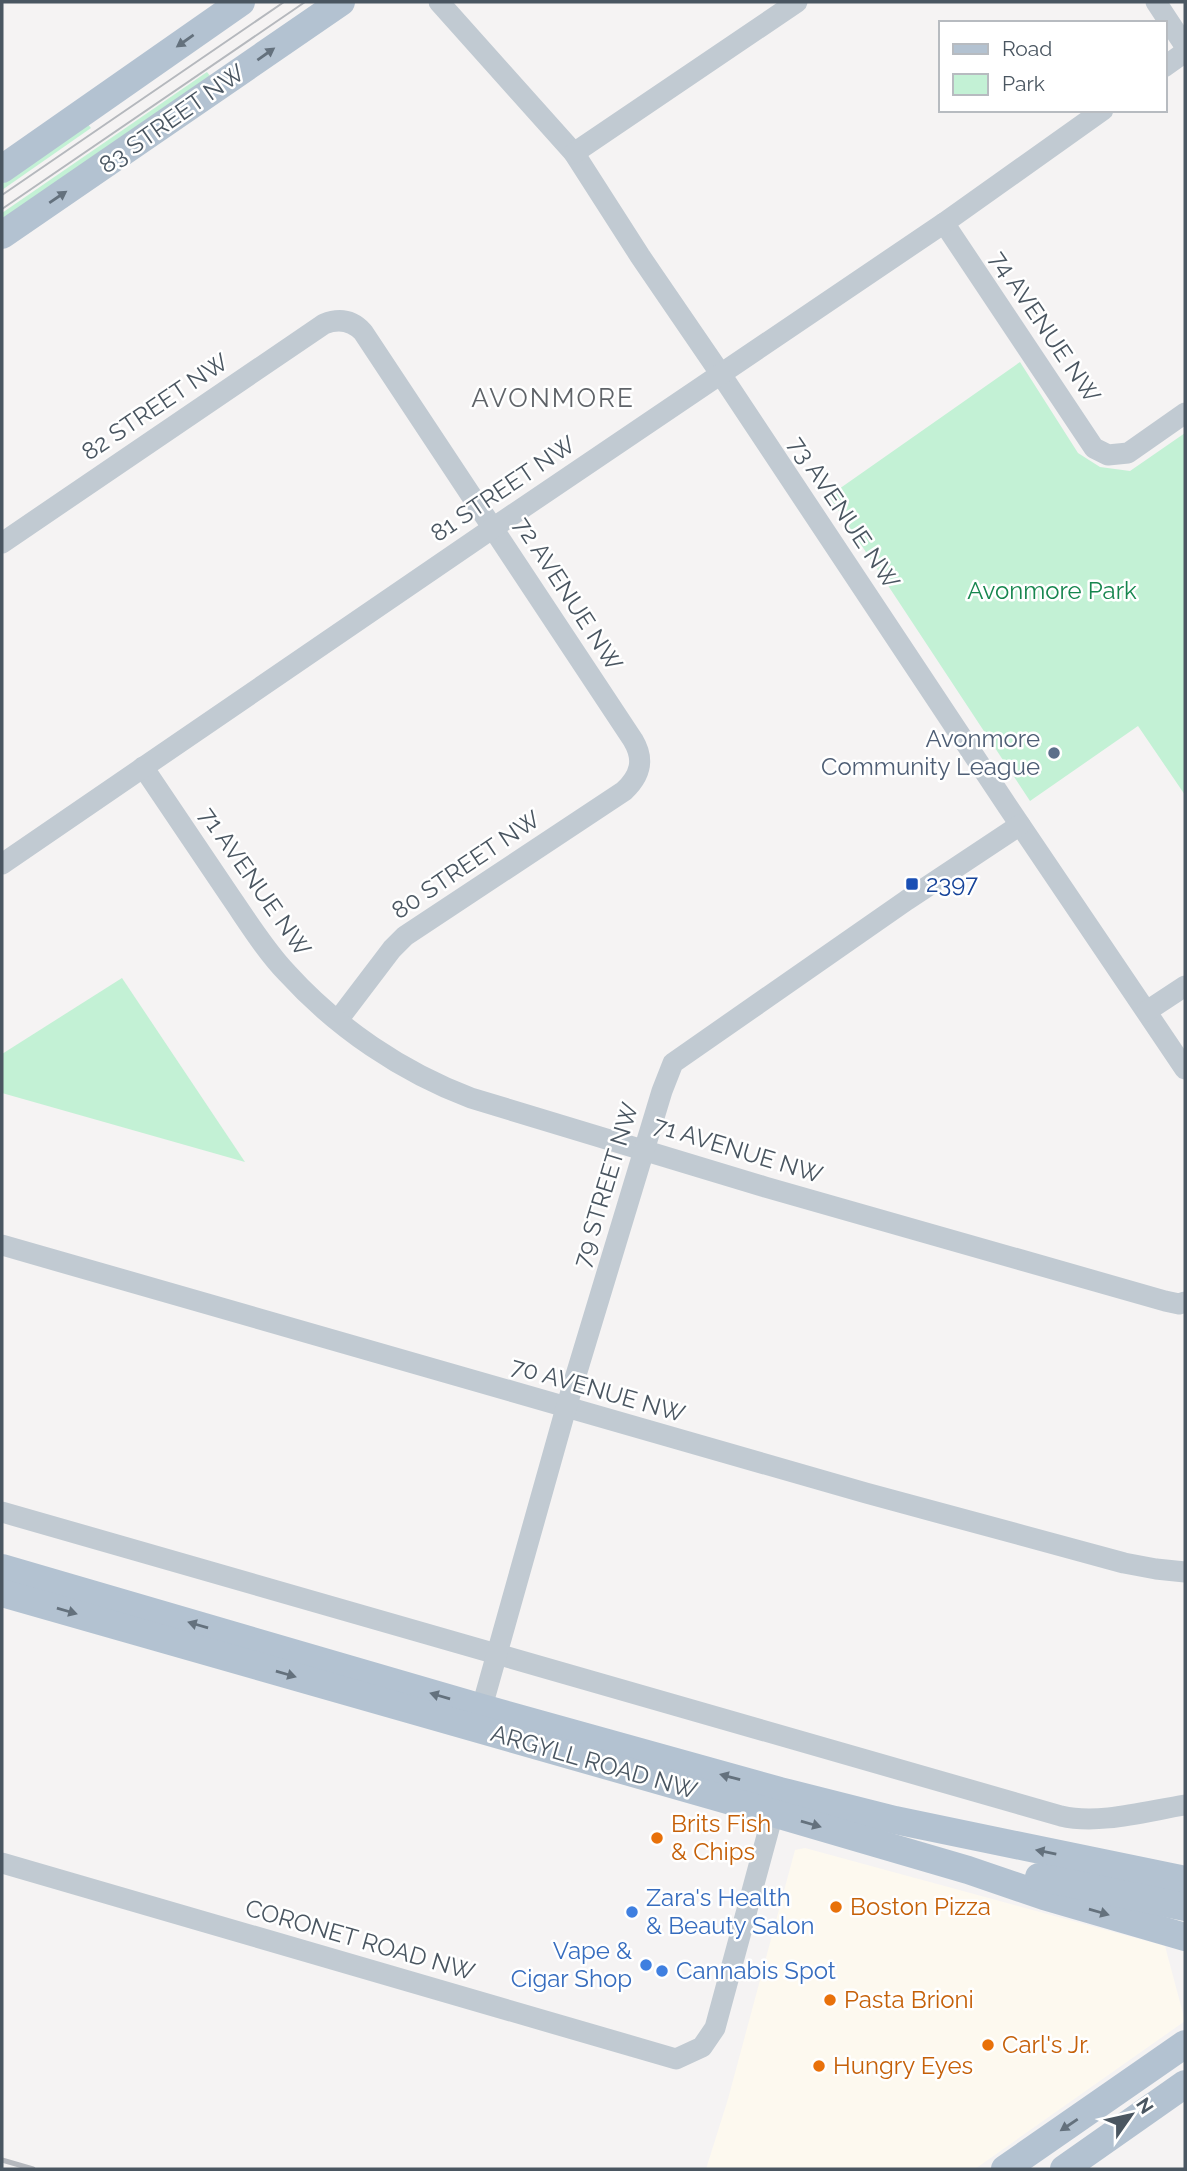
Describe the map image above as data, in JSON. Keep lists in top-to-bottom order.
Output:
{
  "streets": {
    "main road": ["83 STREET NW", "ARGYLL ROAD NW"],
    "street": [
      "74 AVENUE NW",
      "82 STREET NW",
      "81 STREET NW",
      "73 AVENUE NW",
      "72 AVENUE NW",
      "80 STREET NW",
      "71 AVENUE NW",
      "79 STREET NW",
      "70 AVENUE NW",
      "CORONET ROAD NW"
    ]
  },
  "crossings": [
    ["74 AVENUE NW", "81 STREET NW"],
    ["82 STREET NW", "72 AVENUE NW"],
    ["81 STREET NW", "73 AVENUE NW"],
    ["81 STREET NW", "72 AVENUE NW"],
    ["81 STREET NW", "71 AVENUE NW"],
    ["73 AVENUE NW", "79 STREET NW"],
    ["72 AVENUE NW", "80 STREET NW"],
    ["80 STREET NW", "71 AVENUE NW"],
    ["71 AVENUE NW", "79 STREET NW"],
    ["79 STREET NW", "70 AVENUE NW"],
    ["79 STREET NW", "ARGYLL ROAD NW"],
    ["ARGYLL ROAD NW", "CORONET ROAD NW"]
  ],
  "districts": ["AVONMORE"],
  "parks": ["Avonmore Park"],
  "places": {
    "other": [
      "Avonmore Community League",
      "Brits Fish & Chips",
      "Boston Pizza",
      "Zara's Health & Beauty Salon",
      "Vape & Cigar Shop",
      "Cannabis Spot",
      "Pasta Brioni",
      "Carl's Jr.",
      "Hungry Eyes"
    ],
    "transit": ["2397"]
  },
  "legend": ["Road", "Park"],
  "north": "top right"
}
